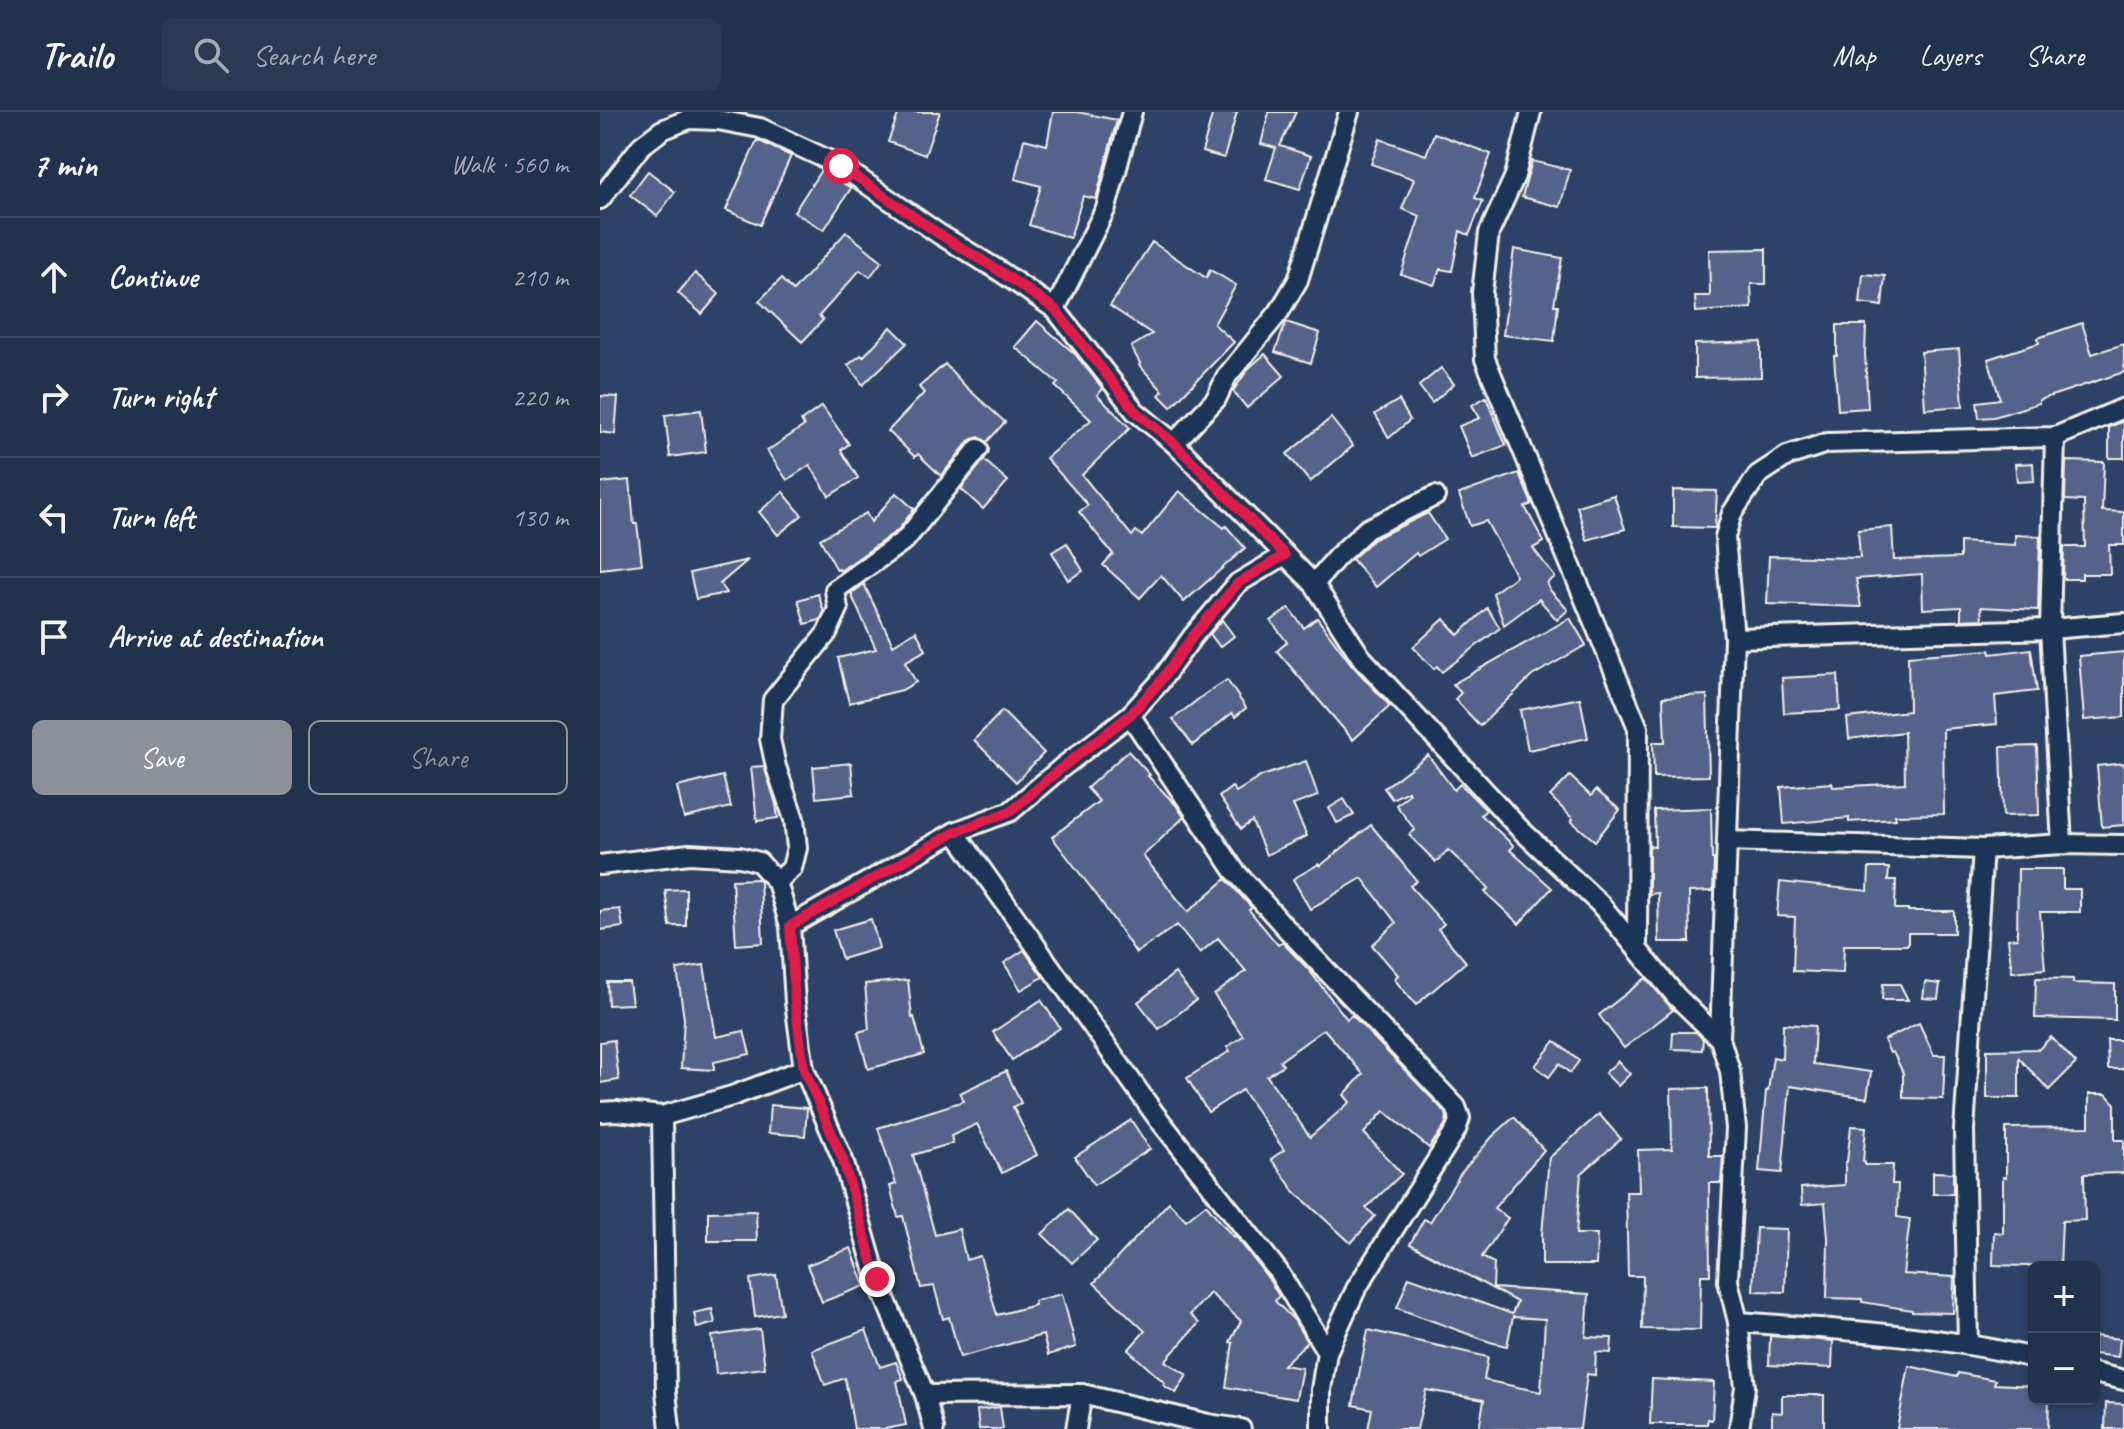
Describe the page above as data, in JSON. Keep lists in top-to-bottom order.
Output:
{
  "page": {
    "header": "Trailo",
    "search": "Search here",
    "nav": ["Map", "Layers", "Share"],
    "heading": ["7 min", "Walk · 560 m"],
    "list": [
      ["Continue", "210 m"],
      ["Turn right", "220 m"],
      ["Turn left", "130 m"],
      "Arrive at destination"
    ],
    "buttons": ["Save", "Share"],
    "map_buttons": ["+", "−"]
  }
}
